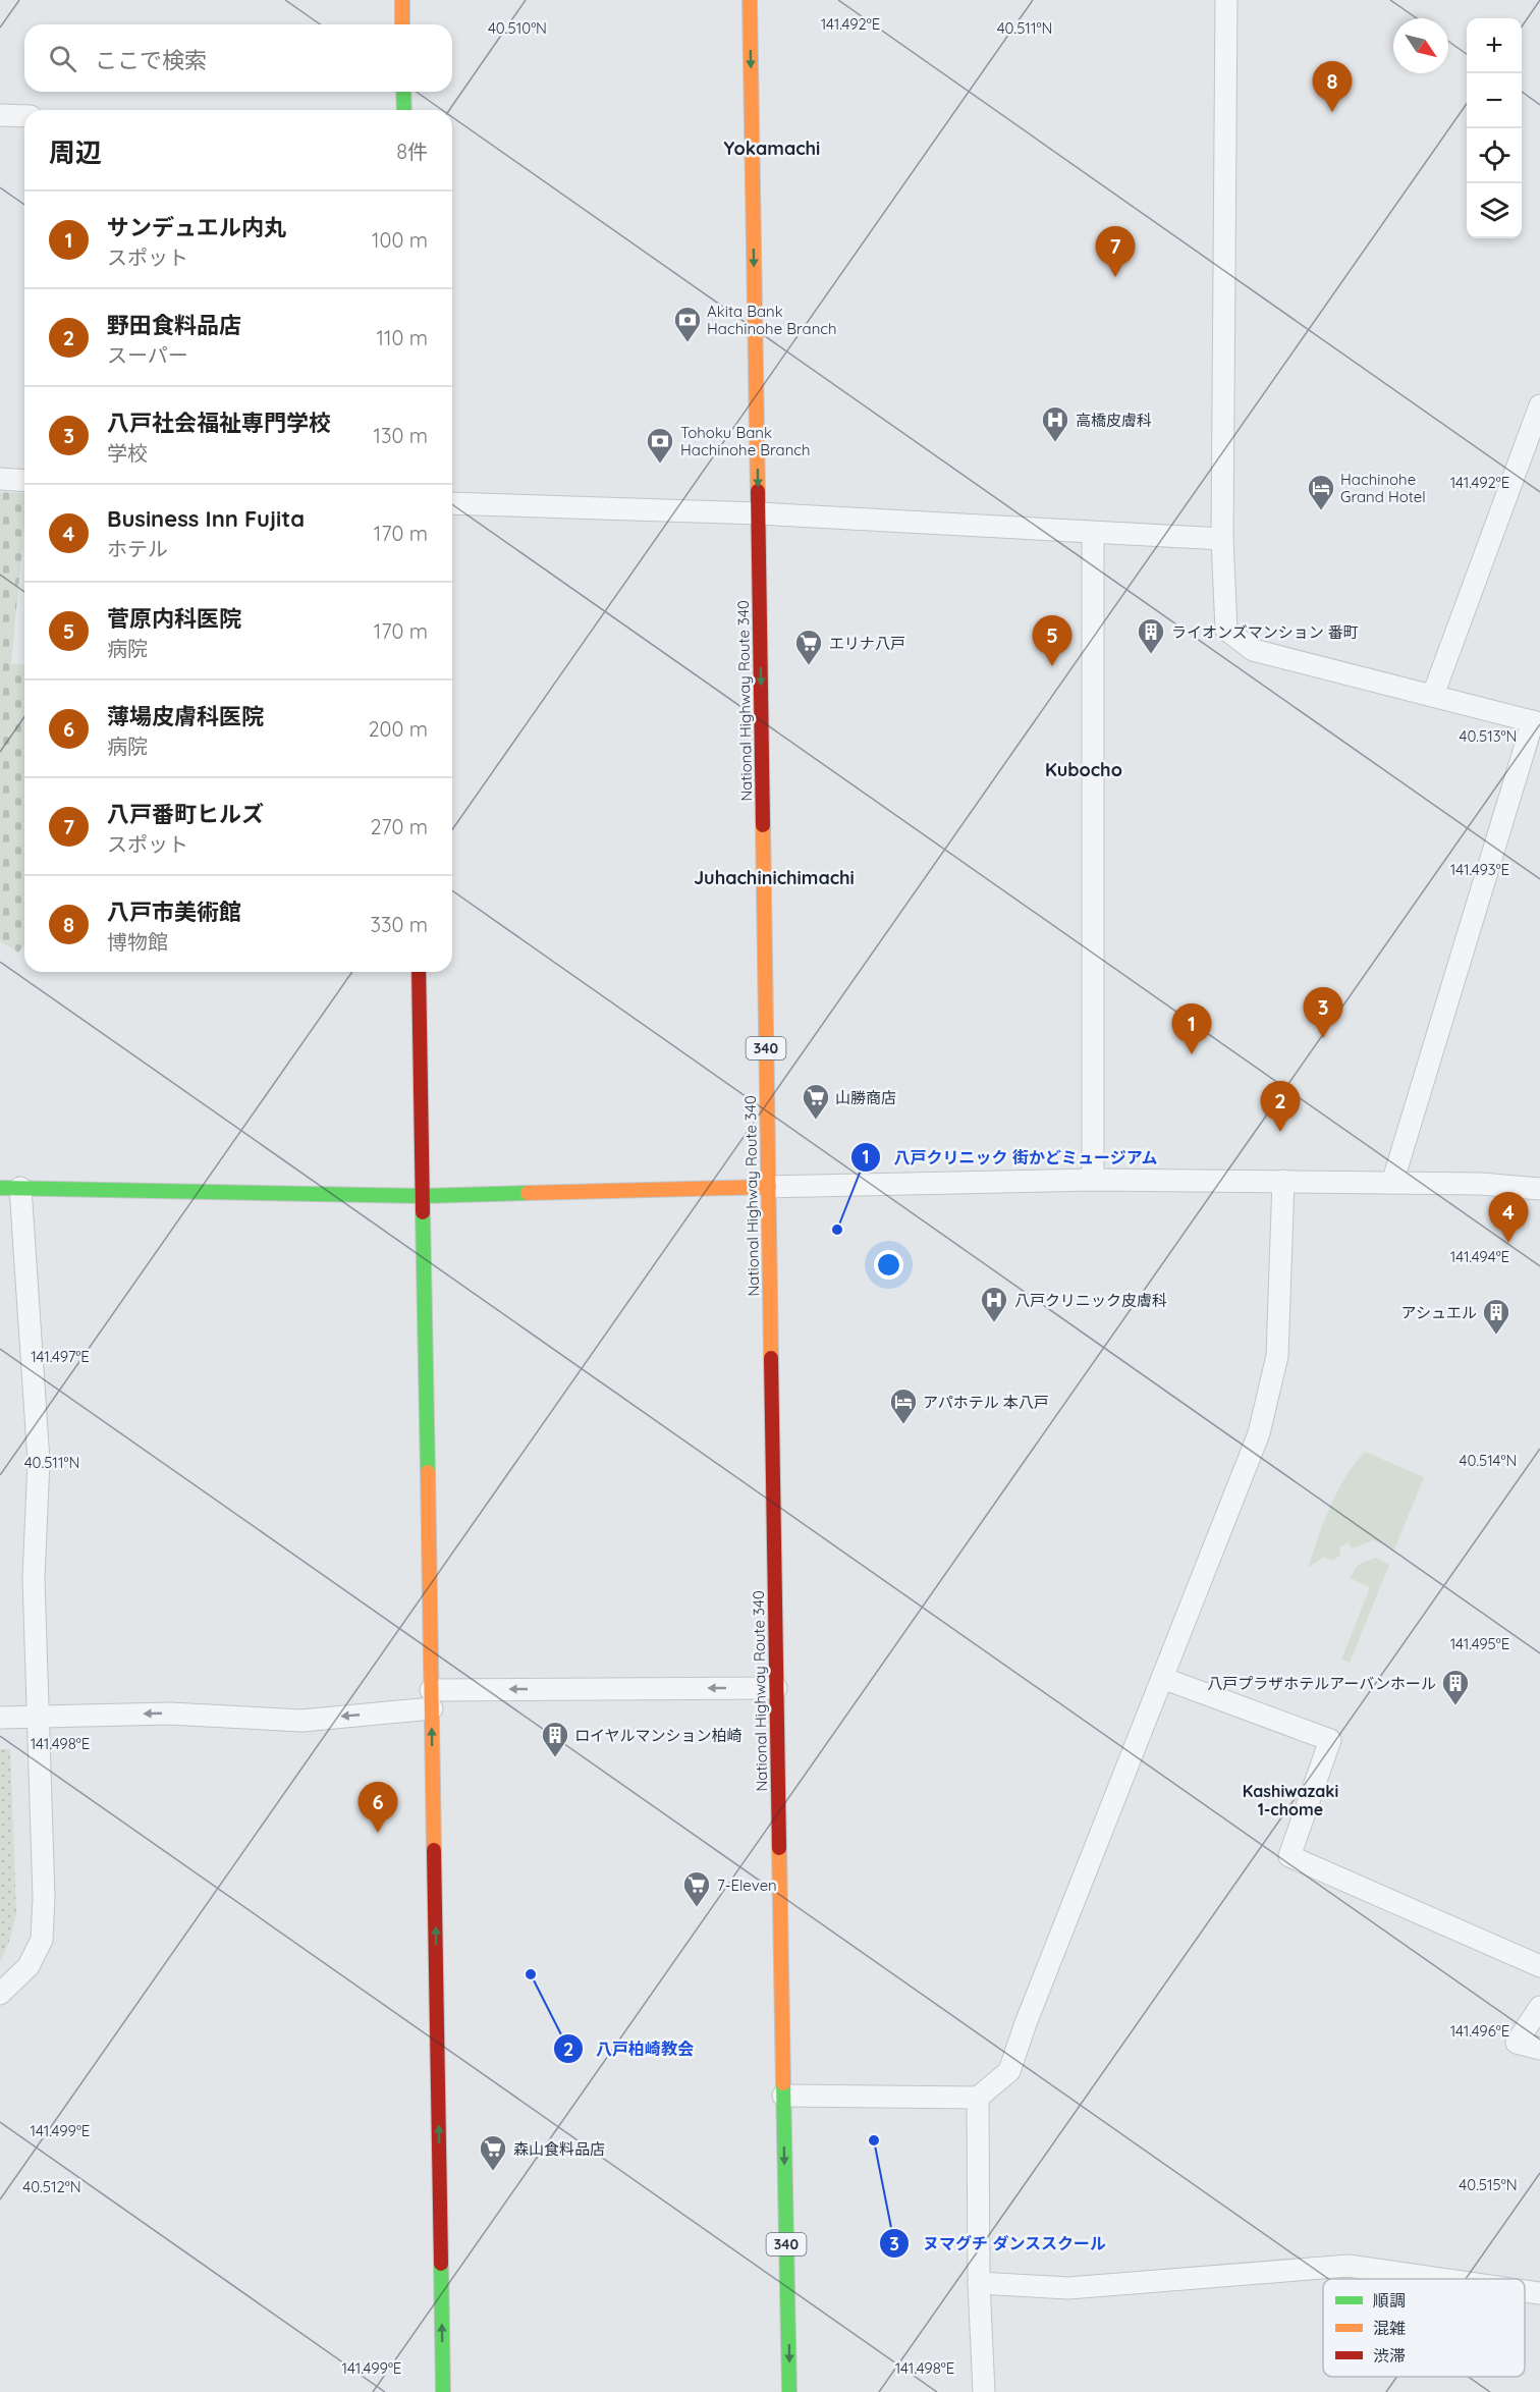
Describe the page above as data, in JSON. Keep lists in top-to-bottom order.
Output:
{
  "streets": {
    "main road": ["National Highway Route 340", "340"]
  },
  "one_way": ["National Highway Route 340"],
  "districts": [
    "Yokamachi",
    "Kubocho",
    "Juhachinichimachi",
    "Kashiwazaki 1-chome"
  ],
  "places": {
    "bank": ["Akita Bank Hachinohe Branch", "Tohoku Bank Hachinohe Branch"],
    "hospital": ["高橋皮膚科", "八戸クリニック皮膚科"],
    "hotel": ["Hachinohe Grand Hotel", "アパホテル 本八戸"],
    "building": [
      "ライオンズマンション 番町",
      "アシュエル",
      "八戸プラザホテルアーバンホール",
      "ロイヤルマンション柏崎"
    ],
    "supermarket": [
      "エリナ八戸",
      "山勝商店",
      "7-Eleven",
      "森山食料品店"
    ],
    "other": ["八戸クリニック 街かどミュージアム", "八戸柏崎教会", "ヌマグチ ダンススクール"]
  },
  "legend": ["順調", "混雑", "渋滞"],
  "north": "bottom right",
  "page": {
    "map_buttons": ["+", "−"],
    "search": "ここで検索",
    "pins": [
      "8",
      "7",
      "5",
      "3",
      "1",
      "2",
      "4",
      "6"
    ],
    "heading": ["周辺", "8件"],
    "list": [
      {
        "mark": "1",
        "name": "サンデュエル内丸",
        "note": "スポット",
        "value": "100 m"
      },
      {
        "mark": "2",
        "name": "野田食料品店",
        "note": "スーパー",
        "value": "110 m"
      },
      {
        "mark": "3",
        "name": "八戸社会福祉専門学校",
        "note": "学校",
        "value": "130 m"
      },
      {
        "mark": "4",
        "name": "Business Inn Fujita",
        "note": "ホテル",
        "value": "170 m"
      },
      {
        "mark": "5",
        "name": "菅原内科医院",
        "note": "病院",
        "value": "170 m"
      },
      {
        "mark": "6",
        "name": "薄場皮膚科医院",
        "note": "病院",
        "value": "200 m"
      },
      {
        "mark": "7",
        "name": "八戸番町ヒルズ",
        "note": "スポット",
        "value": "270 m"
      },
      {
        "mark": "8",
        "name": "八戸市美術館",
        "note": "博物館",
        "value": "330 m"
      }
    ]
  },
  "coordinates": [
    "141.492°E",
    "40.510°N",
    "40.511°N",
    "40.513°N",
    "141.493°E",
    "141.494°E",
    "141.497°E",
    "40.514°N",
    "141.495°E",
    "141.498°E",
    "141.496°E",
    "141.499°E",
    "40.515°N",
    "40.512°N"
  ]
}
